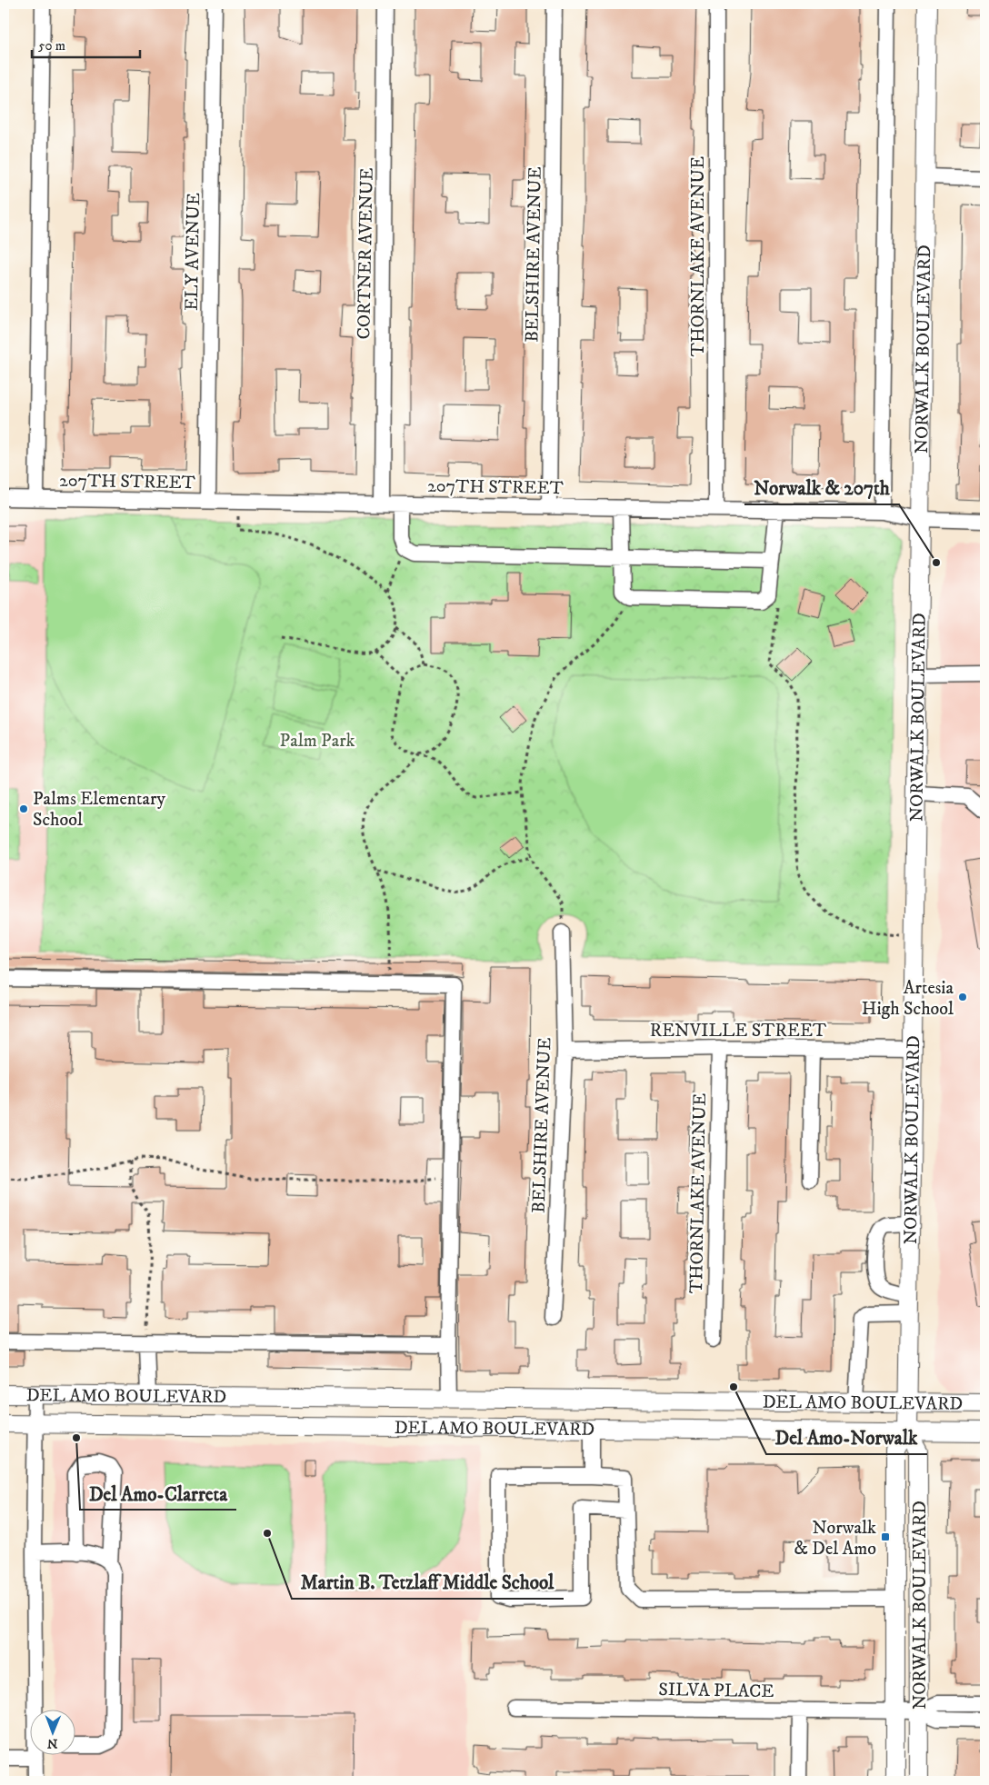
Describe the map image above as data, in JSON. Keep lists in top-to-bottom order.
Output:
{
  "streets": {
    "main road": ["NORWALK BOULEVARD", "DEL AMO BOULEVARD"],
    "street": [
      "ELY AVENUE",
      "CORTNER AVENUE",
      "BELSHIRE AVENUE",
      "THORNLAKE AVENUE",
      "207TH STREET",
      "RENVILLE STREET",
      "SILVA PLACE"
    ]
  },
  "crossings": [
    ["ELY AVENUE", "207TH STREET"],
    ["CORTNER AVENUE", "207TH STREET"],
    ["BELSHIRE AVENUE", "207TH STREET"],
    ["BELSHIRE AVENUE", "RENVILLE STREET"],
    ["THORNLAKE AVENUE", "207TH STREET"],
    ["THORNLAKE AVENUE", "RENVILLE STREET"],
    ["NORWALK BOULEVARD", "207TH STREET"],
    ["NORWALK BOULEVARD", "RENVILLE STREET"],
    ["NORWALK BOULEVARD", "DEL AMO BOULEVARD"],
    ["NORWALK BOULEVARD", "SILVA PLACE"]
  ],
  "parks": ["Palm Park"],
  "places": {
    "other": [
      "Norwalk & 207th",
      "Palms Elementary School",
      "Artesia High School",
      "Del Amo-Norwalk",
      "Del Amo-Clarreta",
      "Martin B. Tetzlaff Middle School"
    ],
    "transit": ["Norwalk & Del Amo"]
  },
  "scale_bar": "50 m",
  "north": "bottom"
}
